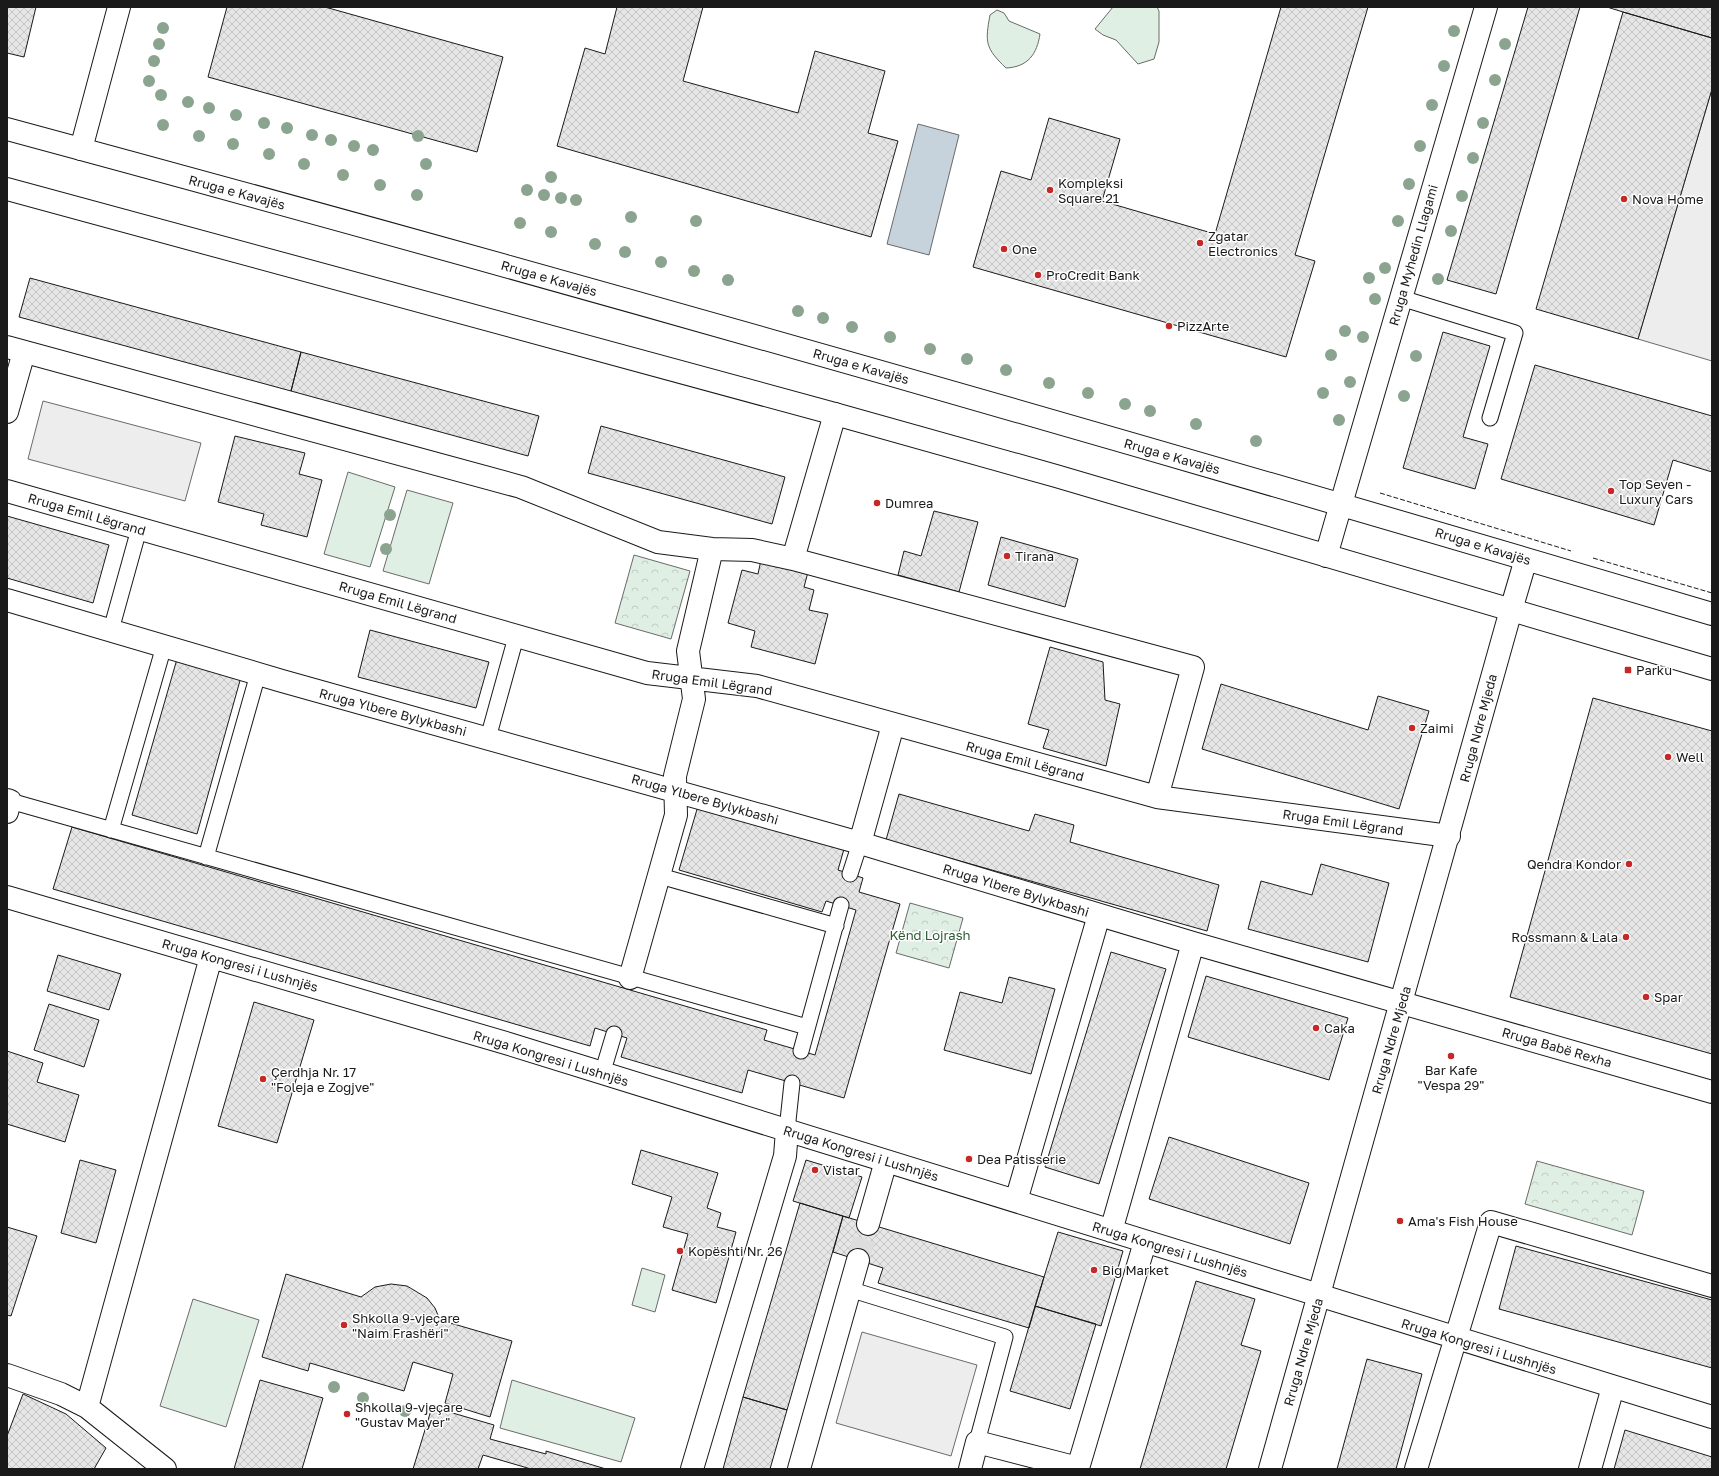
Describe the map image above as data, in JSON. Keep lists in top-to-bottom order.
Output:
{
  "streets": {
    "street": [
      "Rruga e Kavajës",
      "Rruga Myhedin Llagami",
      "Rruga Emil Lëgrand",
      "Rruga Ylbere Bylykbashi",
      "Rruga Ndre Mjeda",
      "Rruga Kongresi i Lushnjës",
      "Rruga Babë Rexha"
    ]
  },
  "crossings": [
    ["Rruga e Kavajës", "Rruga Myhedin Llagami"],
    ["Rruga e Kavajës", "Rruga Ndre Mjeda"],
    ["Rruga Emil Lëgrand", "Rruga Ndre Mjeda"],
    ["Rruga Ylbere Bylykbashi", "Rruga Ndre Mjeda"],
    ["Rruga Ylbere Bylykbashi", "Rruga Babë Rexha"],
    ["Rruga Ndre Mjeda", "Rruga Kongresi i Lushnjës"],
    ["Rruga Ndre Mjeda", "Rruga Babë Rexha"]
  ],
  "parks": ["Kënd Lojrash"],
  "places": {
    "other": [
      "Kompleksi Square 21",
      "Nova Home",
      "Zgatar Electronics",
      "One",
      "ProCredit Bank",
      "PizzArte",
      "Top Seven - Luxury Cars",
      "Dumrea",
      "Tirana",
      "Zaimi",
      "Well",
      "Qendra Kondor",
      "Rossmann & Lala",
      "Spar",
      "Caka",
      "Bar Kafe \"Vespa 29\"",
      "Çerdhja Nr. 17 \"Foleja e Zogjve\"",
      "Dea Patisserie",
      "Vistar",
      "Ama's Fish House",
      "Kopështi Nr. 26",
      "Big Market",
      "Shkolla 9-vjeçare \"Naim Frashëri\"",
      "Shkolla 9-vjeçare \"Gustav Mayer\""
    ],
    "transit": ["Parku"]
  }
}
